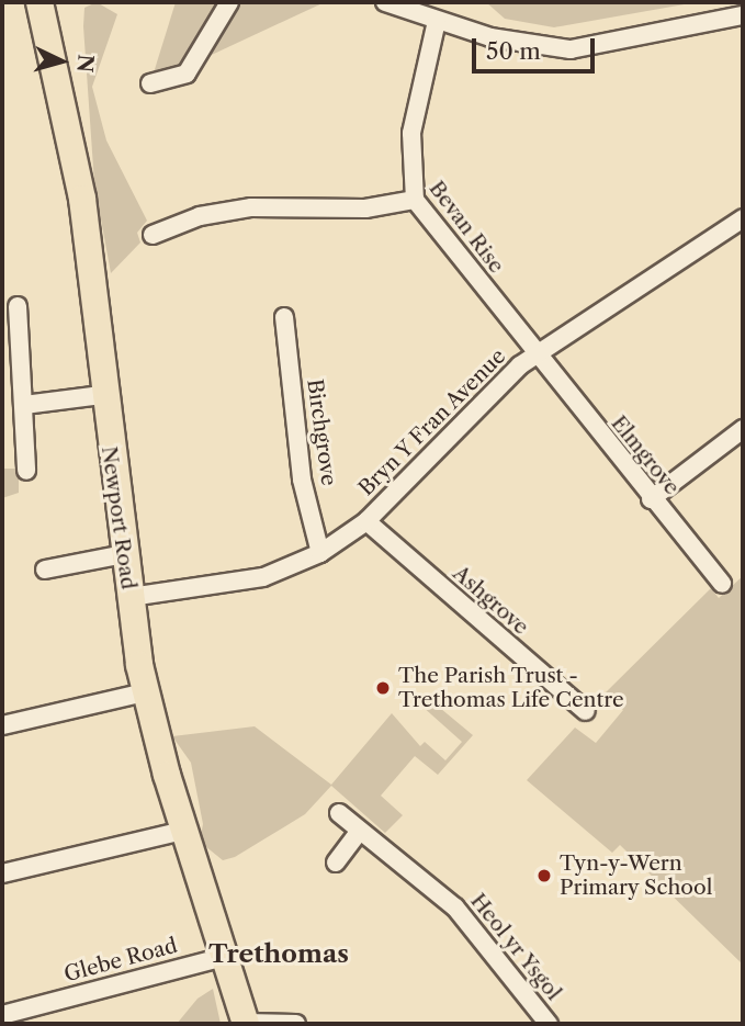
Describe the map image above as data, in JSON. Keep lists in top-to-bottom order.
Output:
{
  "streets": {
    "main road": ["Newport Road"],
    "street": [
      "Bevan Rise",
      "Bryn Y Fran Avenue",
      "Birchgrove",
      "Elmgrove",
      "Ashgrove",
      "Heol yr Ysgol",
      "Glebe Road"
    ]
  },
  "crossings": [
    ["Bevan Rise", "Bryn Y Fran Avenue"],
    ["Bevan Rise", "Elmgrove"],
    ["Bryn Y Fran Avenue", "Birchgrove"],
    ["Bryn Y Fran Avenue", "Elmgrove"],
    ["Bryn Y Fran Avenue", "Newport Road"],
    ["Bryn Y Fran Avenue", "Ashgrove"],
    ["Newport Road", "Glebe Road"]
  ],
  "districts": ["Trethomas"],
  "places": ["The Parish Trust - Trethomas Life Centre", "Tyn-y-Wern Primary School"],
  "scale_bar": "50 m",
  "north": "right"
}
